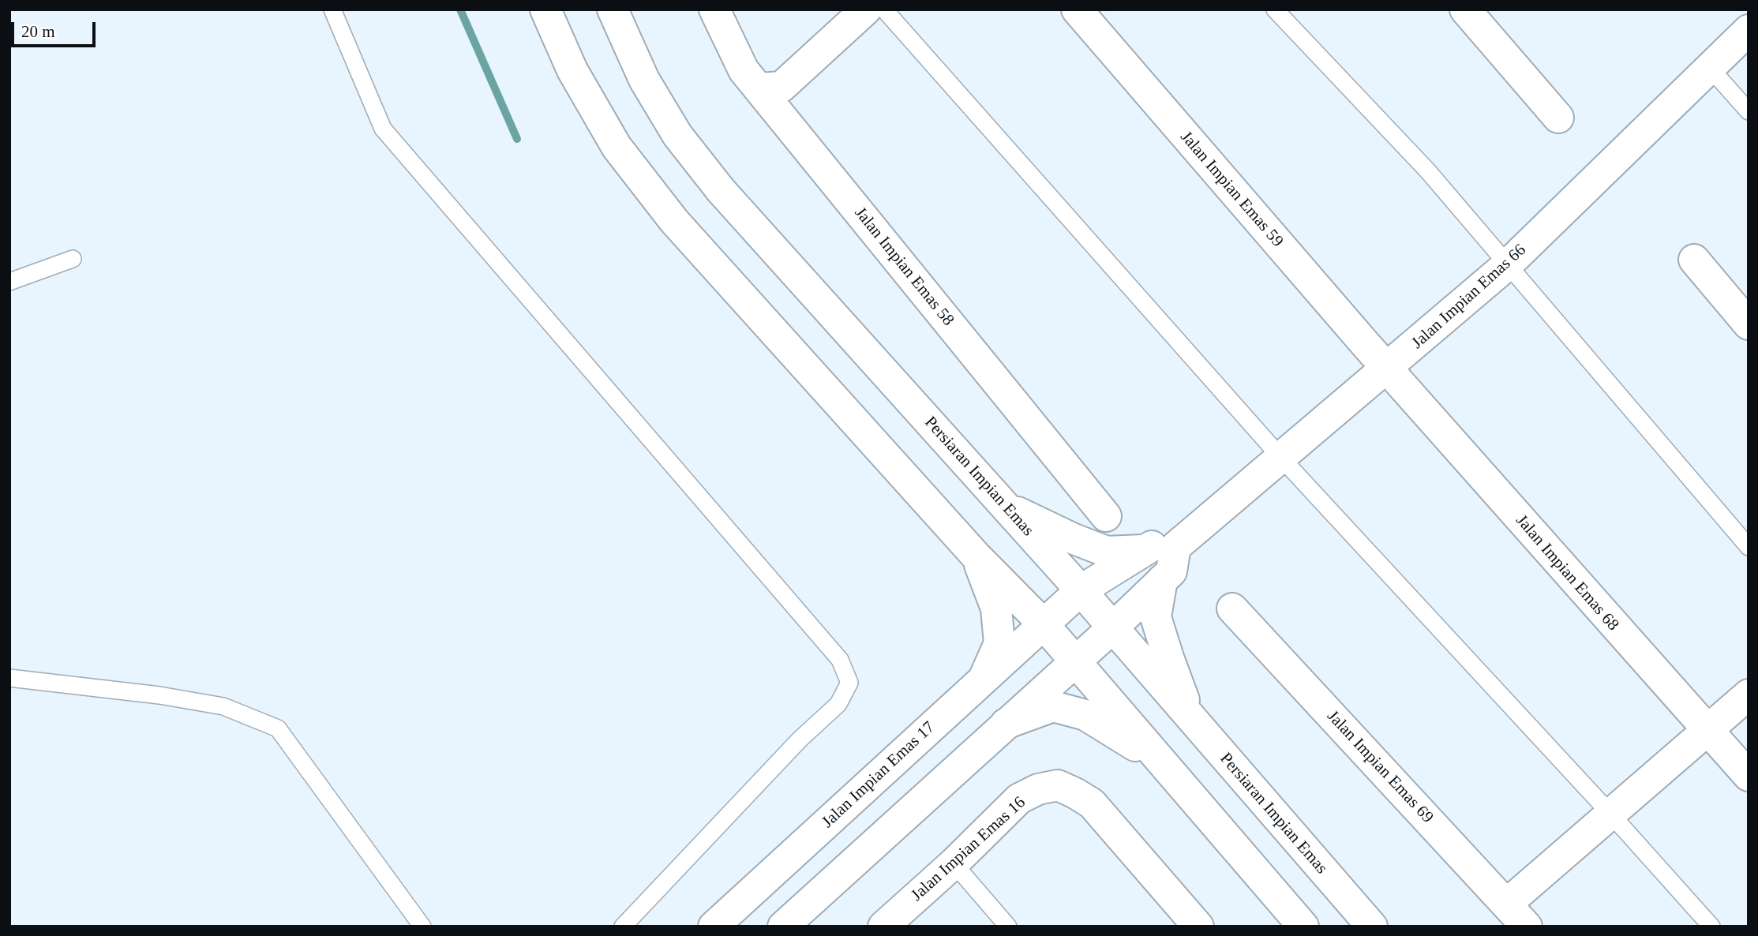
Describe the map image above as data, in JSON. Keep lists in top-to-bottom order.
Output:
{
  "streets": {
    "street": [
      "Jalan Impian Emas 59",
      "Jalan Impian Emas 58",
      "Jalan Impian Emas 66",
      "Persiaran Impian Emas",
      "Jalan Impian Emas 68",
      "Jalan Impian Emas 69",
      "Jalan Impian Emas 17",
      "Jalan Impian Emas 16"
    ]
  },
  "crossings": [
    ["Jalan Impian Emas 59", "Jalan Impian Emas 66"],
    ["Jalan Impian Emas 59", "Jalan Impian Emas 68"],
    ["Jalan Impian Emas 66", "Jalan Impian Emas 68"],
    ["Persiaran Impian Emas", "Jalan Impian Emas 17"]
  ],
  "scale_bar": "20 m"
}
